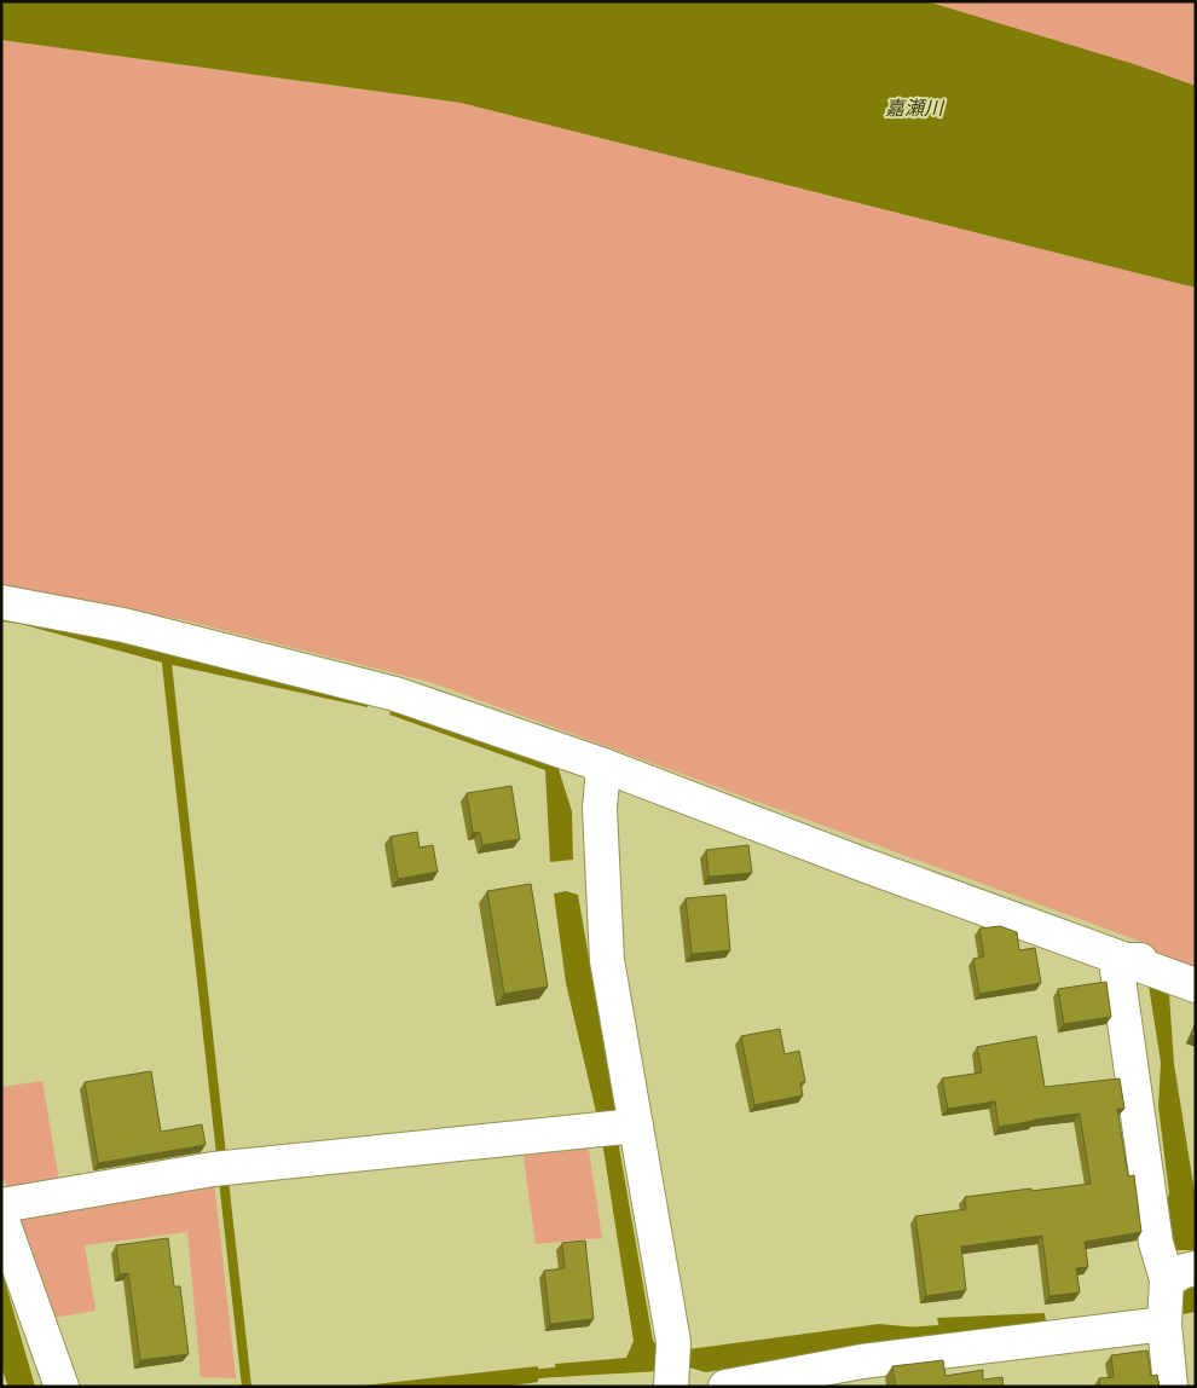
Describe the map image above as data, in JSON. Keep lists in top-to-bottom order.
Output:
{
  "water": ["嘉瀬川"]
}
